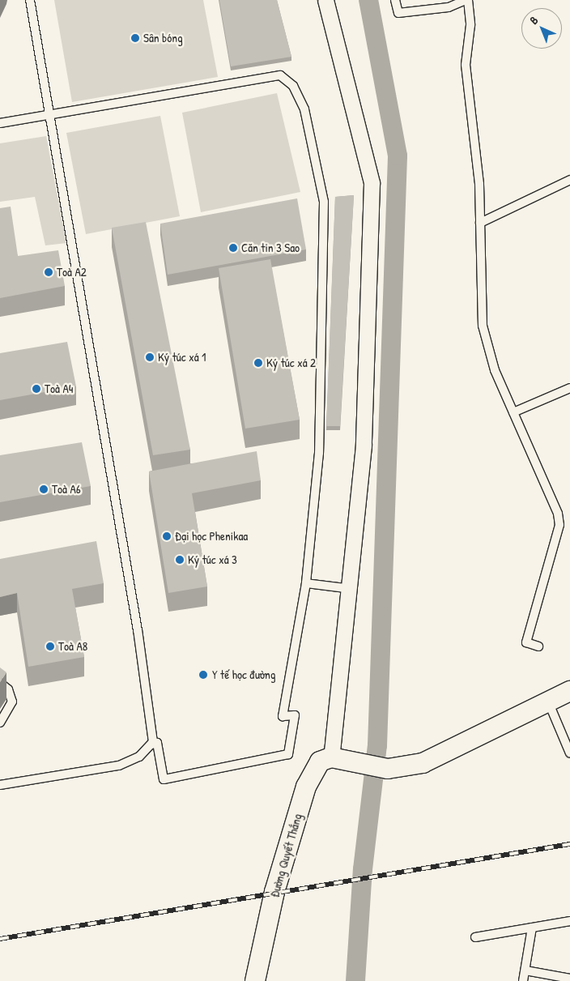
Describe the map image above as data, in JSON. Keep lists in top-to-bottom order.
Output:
{
  "streets": {
    "street": ["Đường Quyết Thắng"]
  },
  "places": [
    "Sân bóng",
    "Căn tin 3 Sao",
    "Toà A2",
    "Ký túc xá 1",
    "Ký túc xá 2",
    "Toà A4",
    "Toà A6",
    "Đại học Phenikaa",
    "Ký túc xá 3",
    "Toà A8",
    "Y tế học đường"
  ],
  "north": "top left"
}
